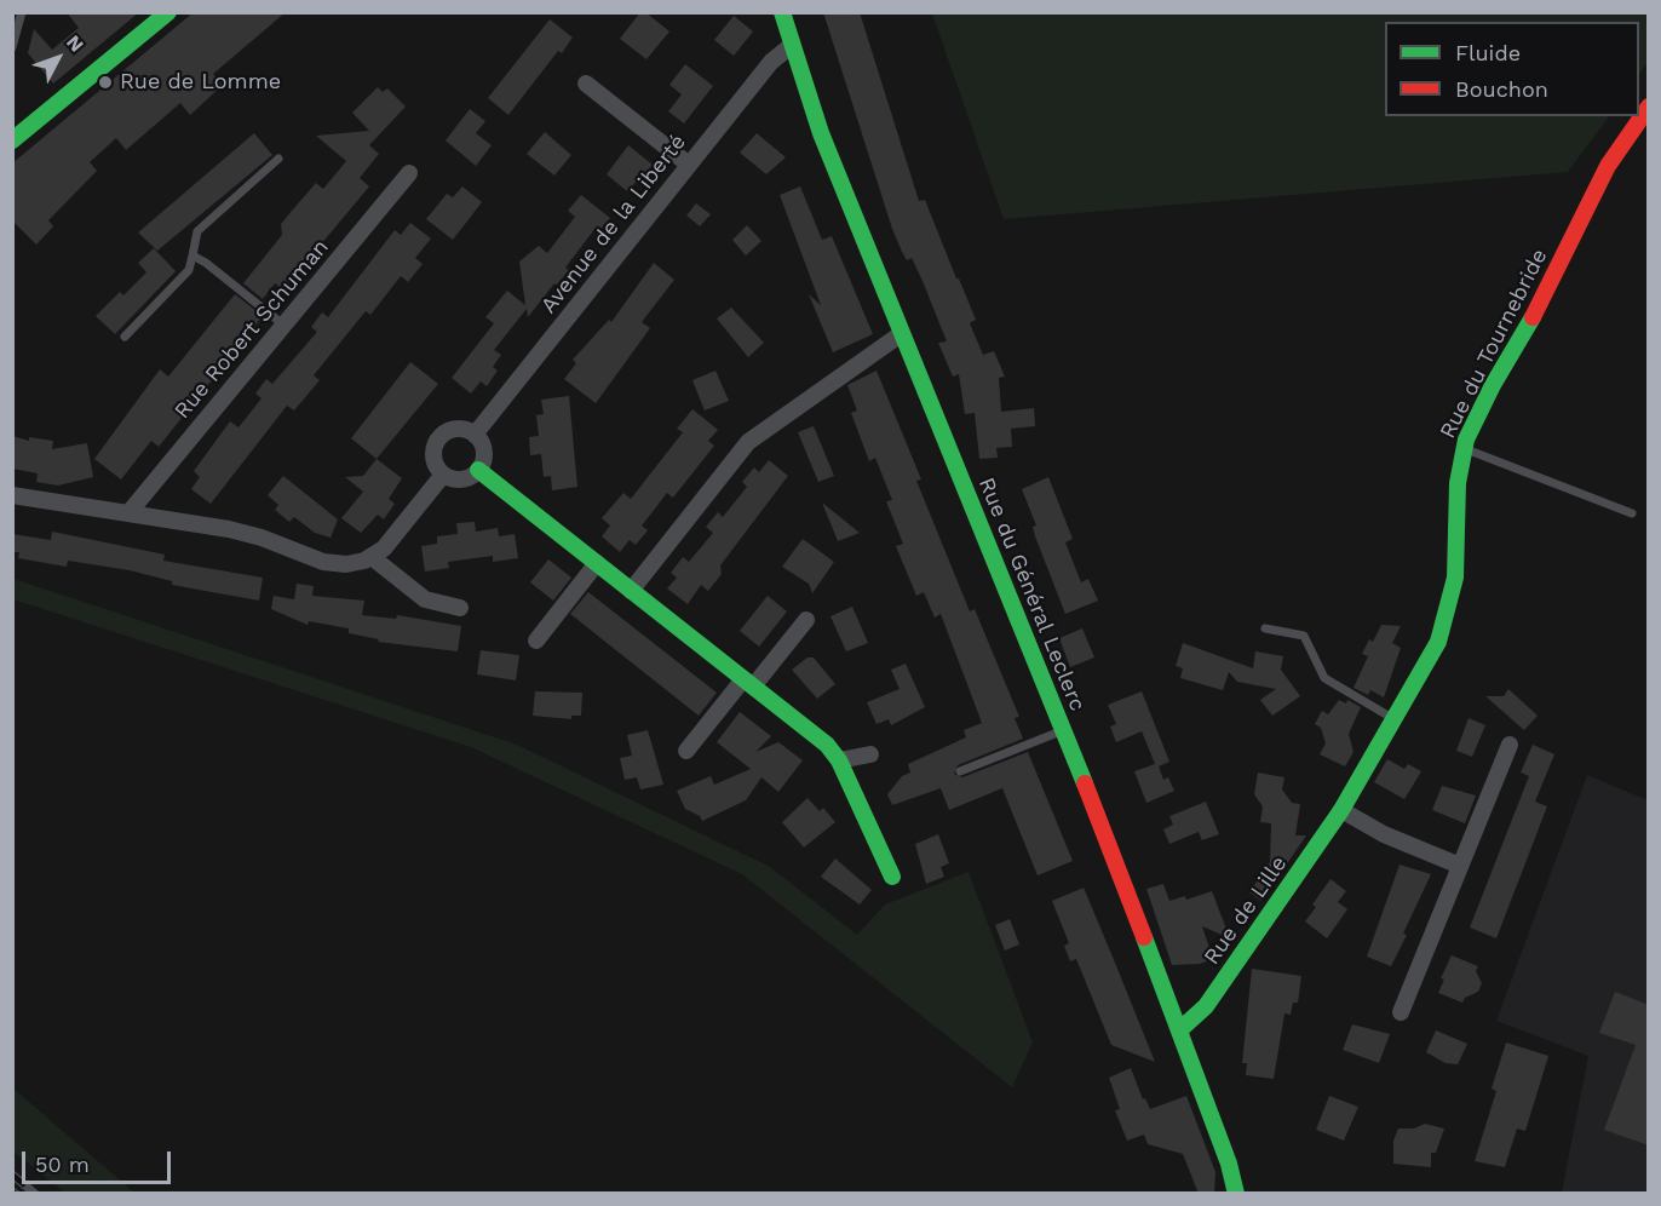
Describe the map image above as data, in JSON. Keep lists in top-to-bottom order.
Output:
{
  "streets": {
    "street": [
      "Avenue de la Liberté",
      "Rue Robert Schuman",
      "Rue du Tournebride",
      "Rue du Général Leclerc",
      "Rue de Lille"
    ]
  },
  "crossings": [
    ["Avenue de la Liberté", "Rue du Général Leclerc"],
    ["Rue du Tournebride", "Rue de Lille"],
    ["Rue du Général Leclerc", "Rue de Lille"]
  ],
  "places": ["Rue de Lomme"],
  "legend": ["Fluide", "Bouchon"],
  "scale_bar": "50 m",
  "north": "top right"
}
